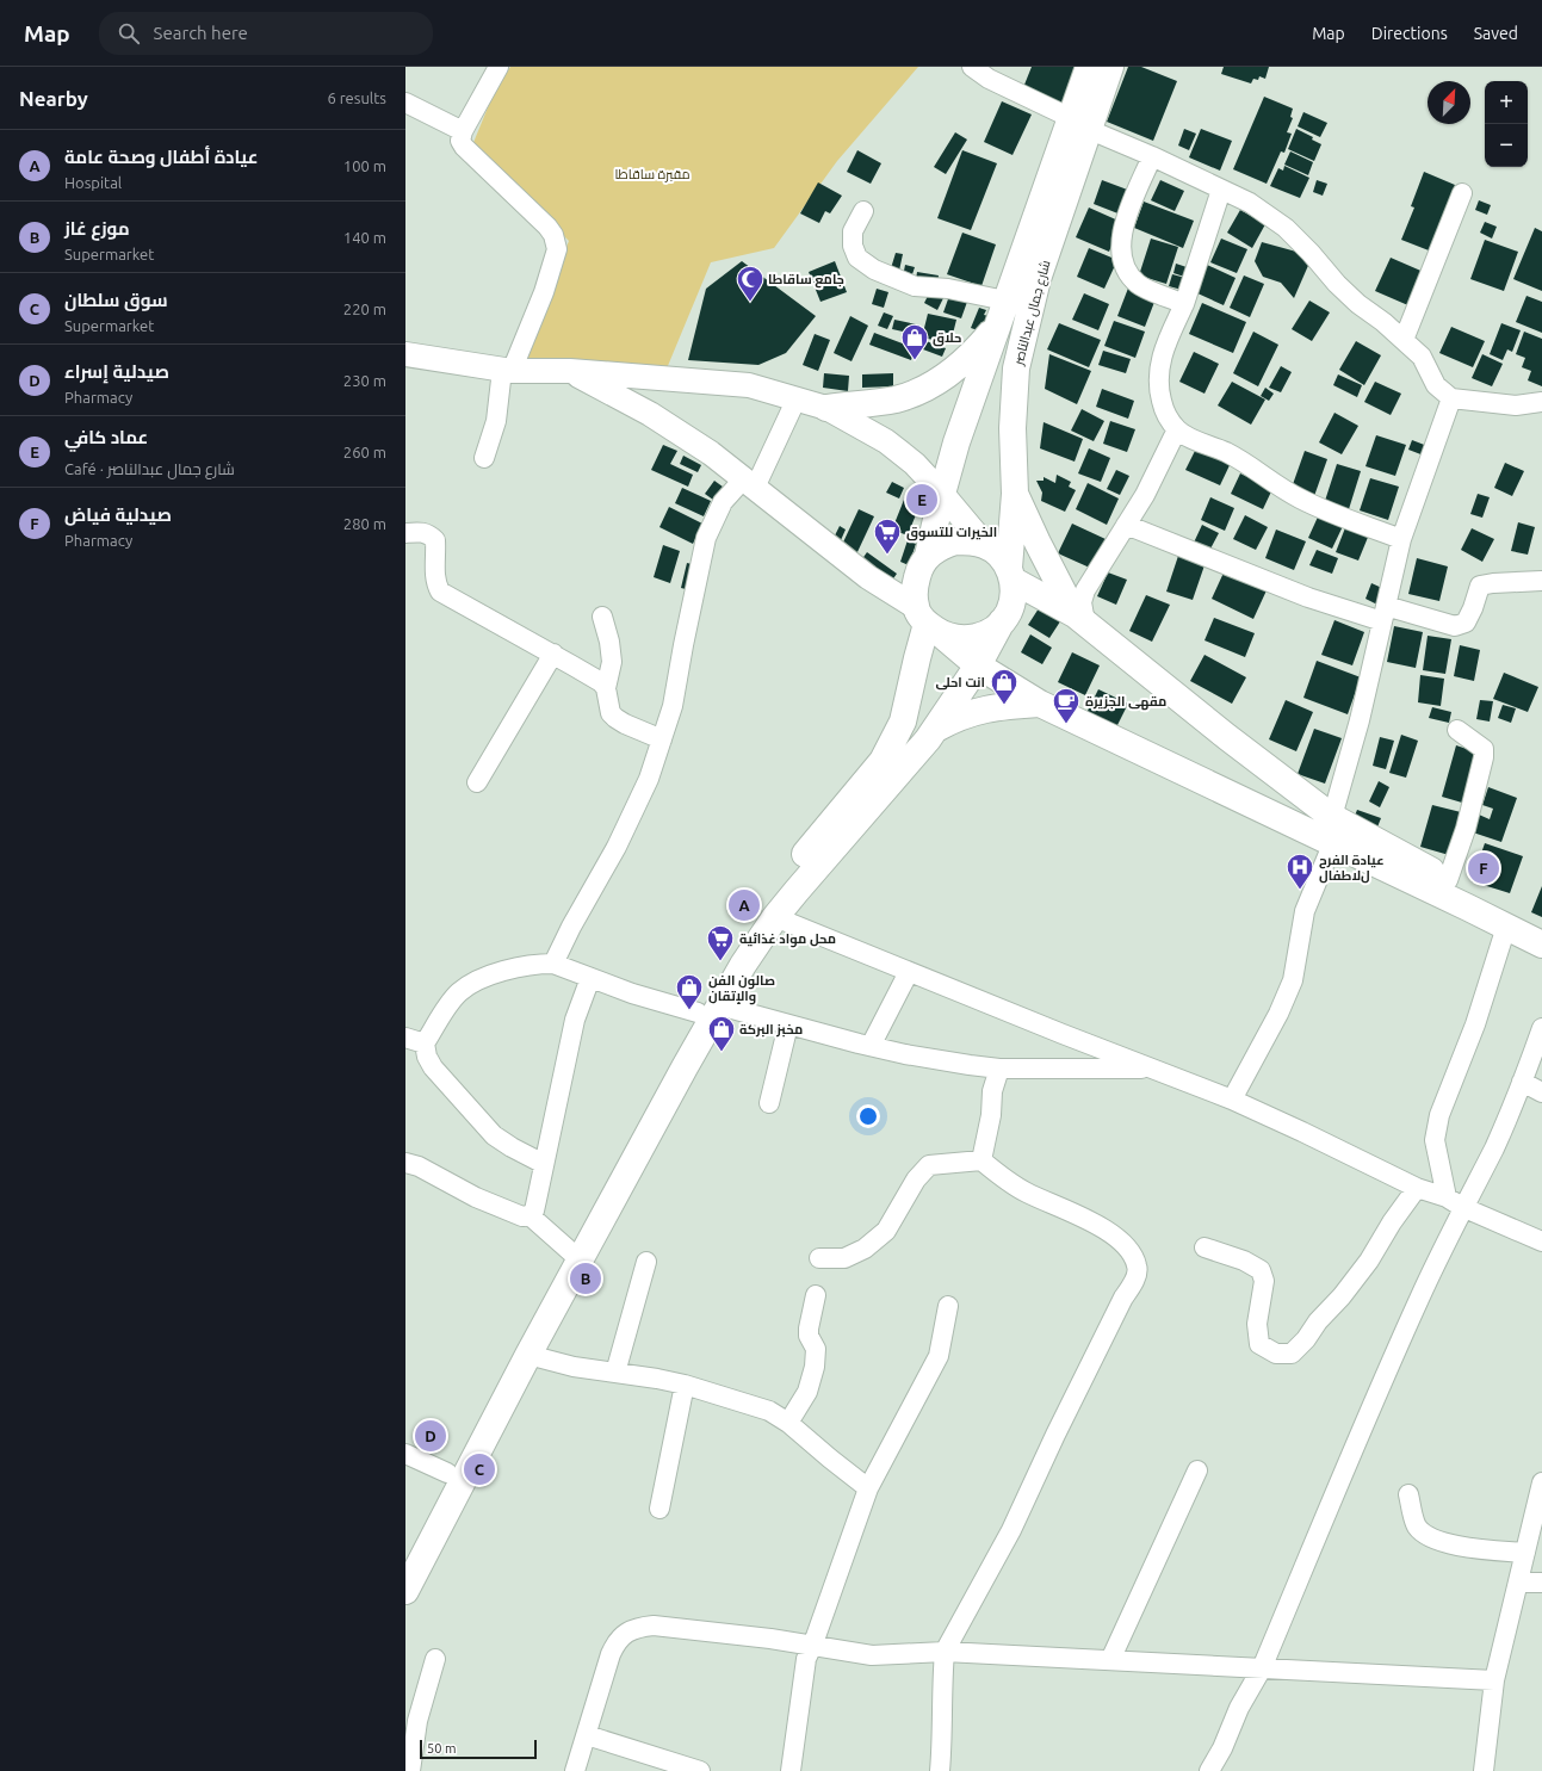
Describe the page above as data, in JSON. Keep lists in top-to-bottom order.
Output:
{
  "streets": {
    "main road": ["شارع جمال عبدالناصر"]
  },
  "parks": ["مقبرة ساقاطا"],
  "places": {
    "mosque": ["جامع ساقاطا"],
    "shop": [
      "حلاق",
      "انت احلى",
      "صالون الفن والإتقان",
      "مخبز البركة"
    ],
    "supermarket": ["الخيرات للتسوق", "محل مواد غذائية"],
    "cafe": ["مقهى الجزيرة"],
    "hospital": ["عيادة الفرح لﻻطفال"]
  },
  "scale_bar": "50 m",
  "north": "top right",
  "page": {
    "header": "Map",
    "search": "Search here",
    "nav": ["Map", "Directions", "Saved"],
    "heading": ["Nearby", "6 results"],
    "map_buttons": ["+", "−"],
    "list": [
      {
        "mark": "A",
        "name": "عيادة أطفال وصحة عامة",
        "note": "Hospital",
        "value": "100 m"
      },
      {
        "mark": "B",
        "name": "موزع غاز",
        "note": "Supermarket",
        "value": "140 m"
      },
      {
        "mark": "C",
        "name": "سوق سلطان",
        "note": "Supermarket",
        "value": "220 m"
      },
      {
        "mark": "D",
        "name": "صيدلية إسراء",
        "note": "Pharmacy",
        "value": "230 m"
      },
      {
        "mark": "E",
        "name": "عماد كافي",
        "note": "Café · شارع جمال عبدالناصر",
        "value": "260 m"
      },
      {
        "mark": "F",
        "name": "صيدلية فياض",
        "note": "Pharmacy",
        "value": "280 m"
      }
    ],
    "pins": [
      "E",
      "F",
      "A",
      "B",
      "D",
      "C"
    ],
    "scale": "50 m"
  }
}
